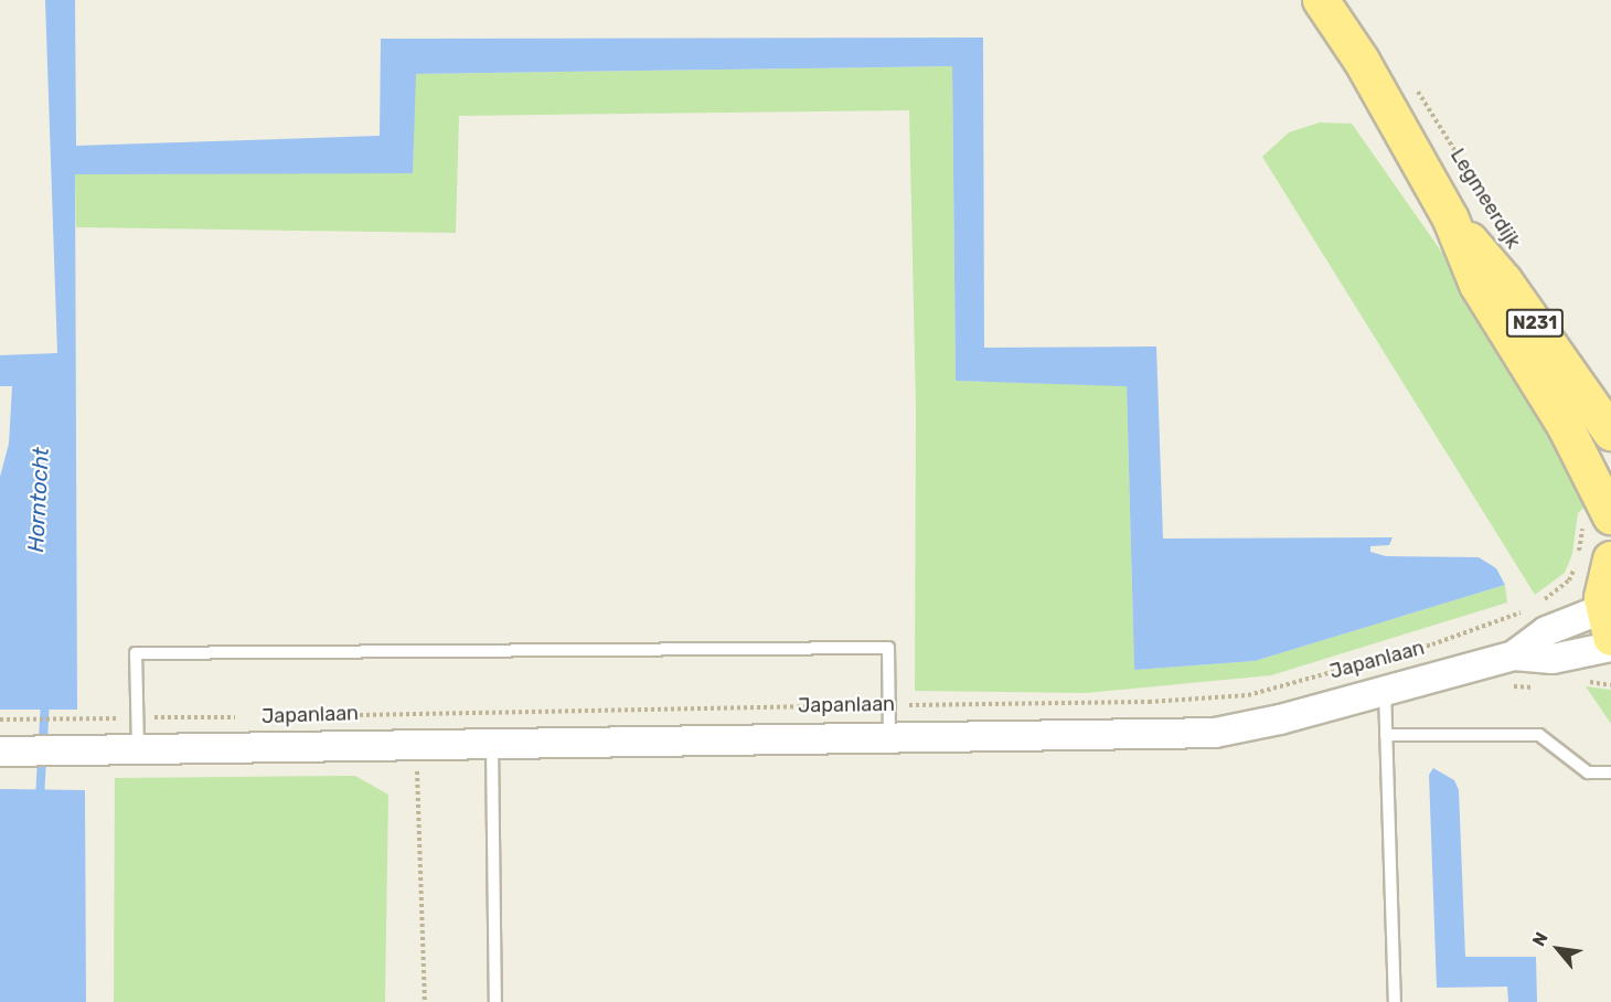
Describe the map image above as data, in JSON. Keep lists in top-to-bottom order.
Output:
{
  "streets": {
    "main road": ["Legmeerdijk", "N231"],
    "street": ["Japanlaan"]
  },
  "water": ["Horntocht"],
  "north": "top left"
}
